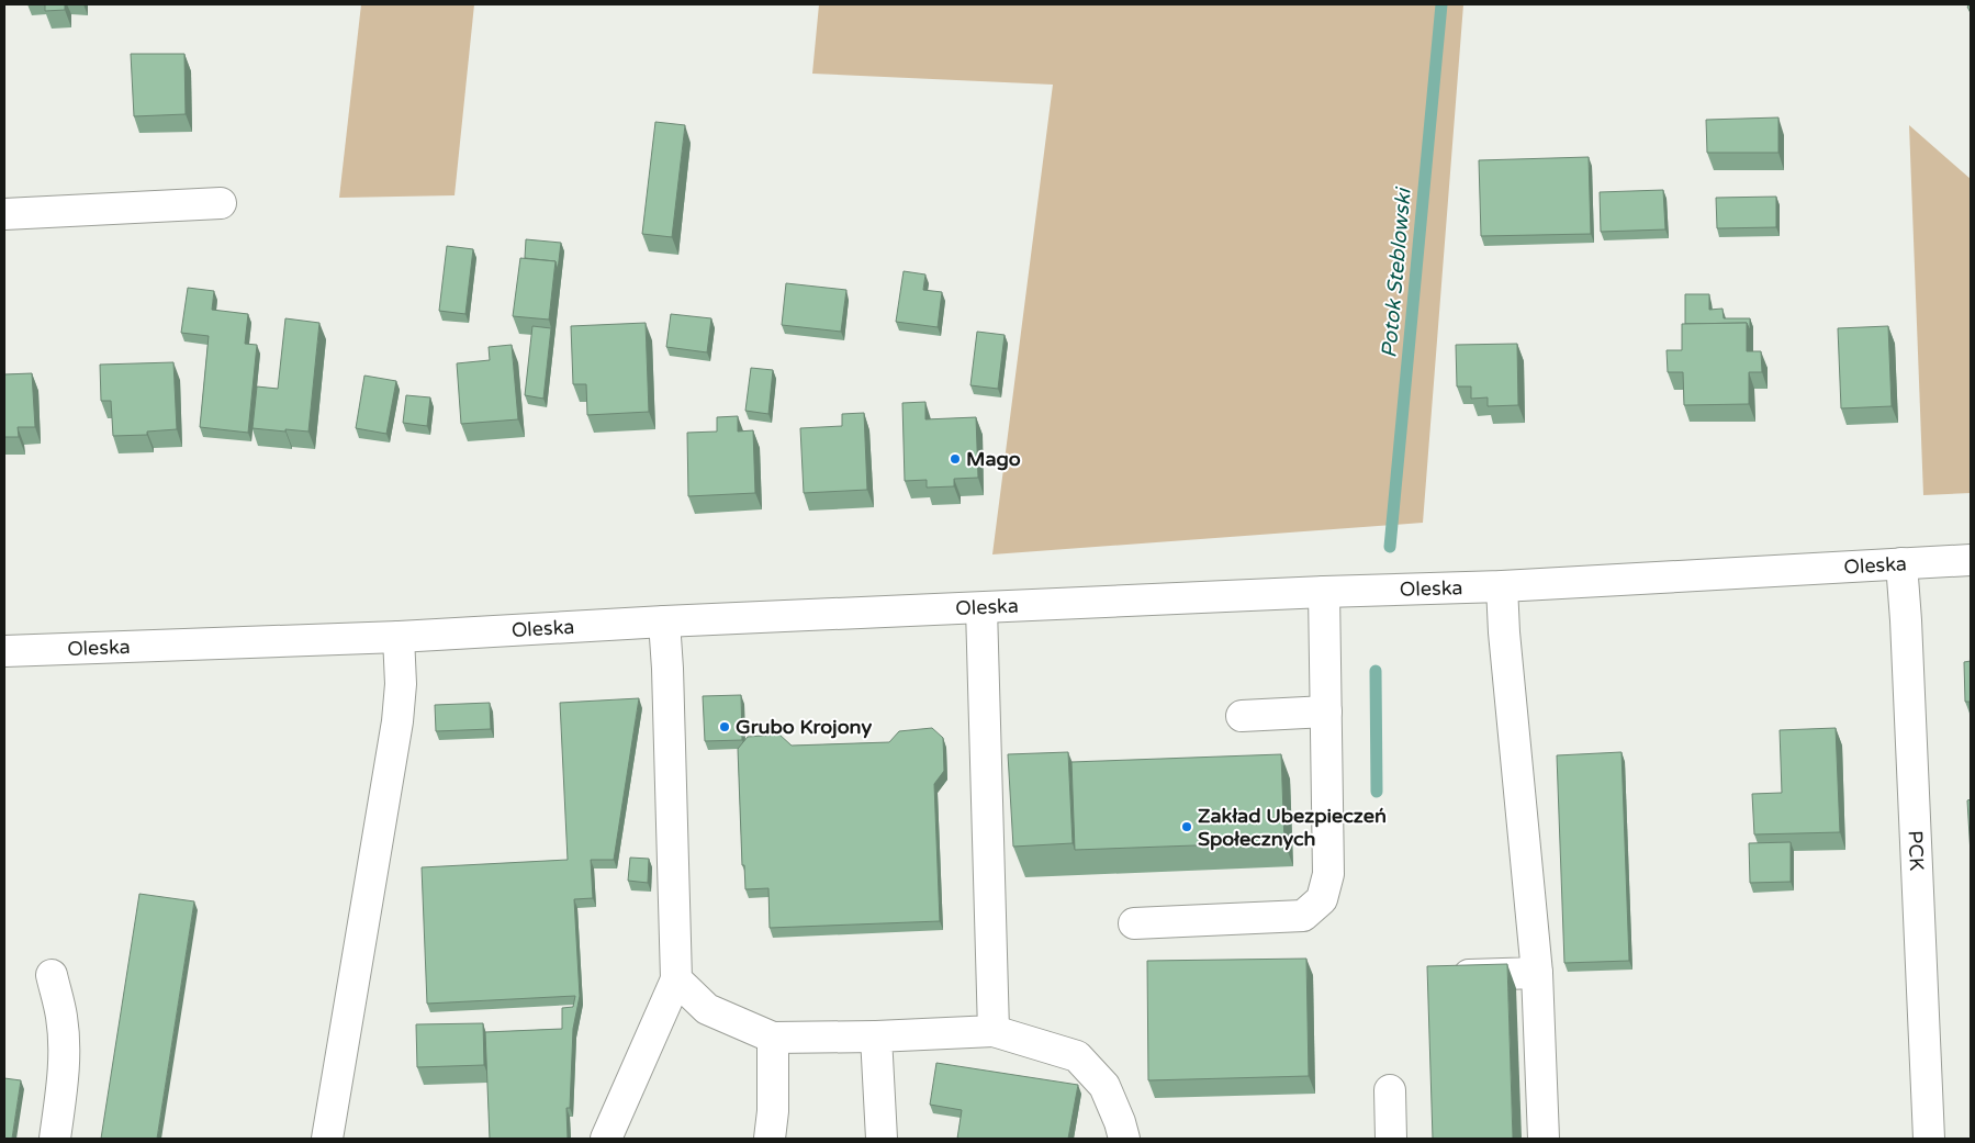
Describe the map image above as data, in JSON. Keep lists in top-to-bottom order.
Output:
{
  "streets": {
    "street": ["Oleska", "PCK"]
  },
  "crossings": [
    ["Oleska", "PCK"]
  ],
  "water": ["Potok Steblowski"],
  "places": ["Mago", "Grubo Krojony", "Zakład Ubezpieczeń Społecznych"]
}
